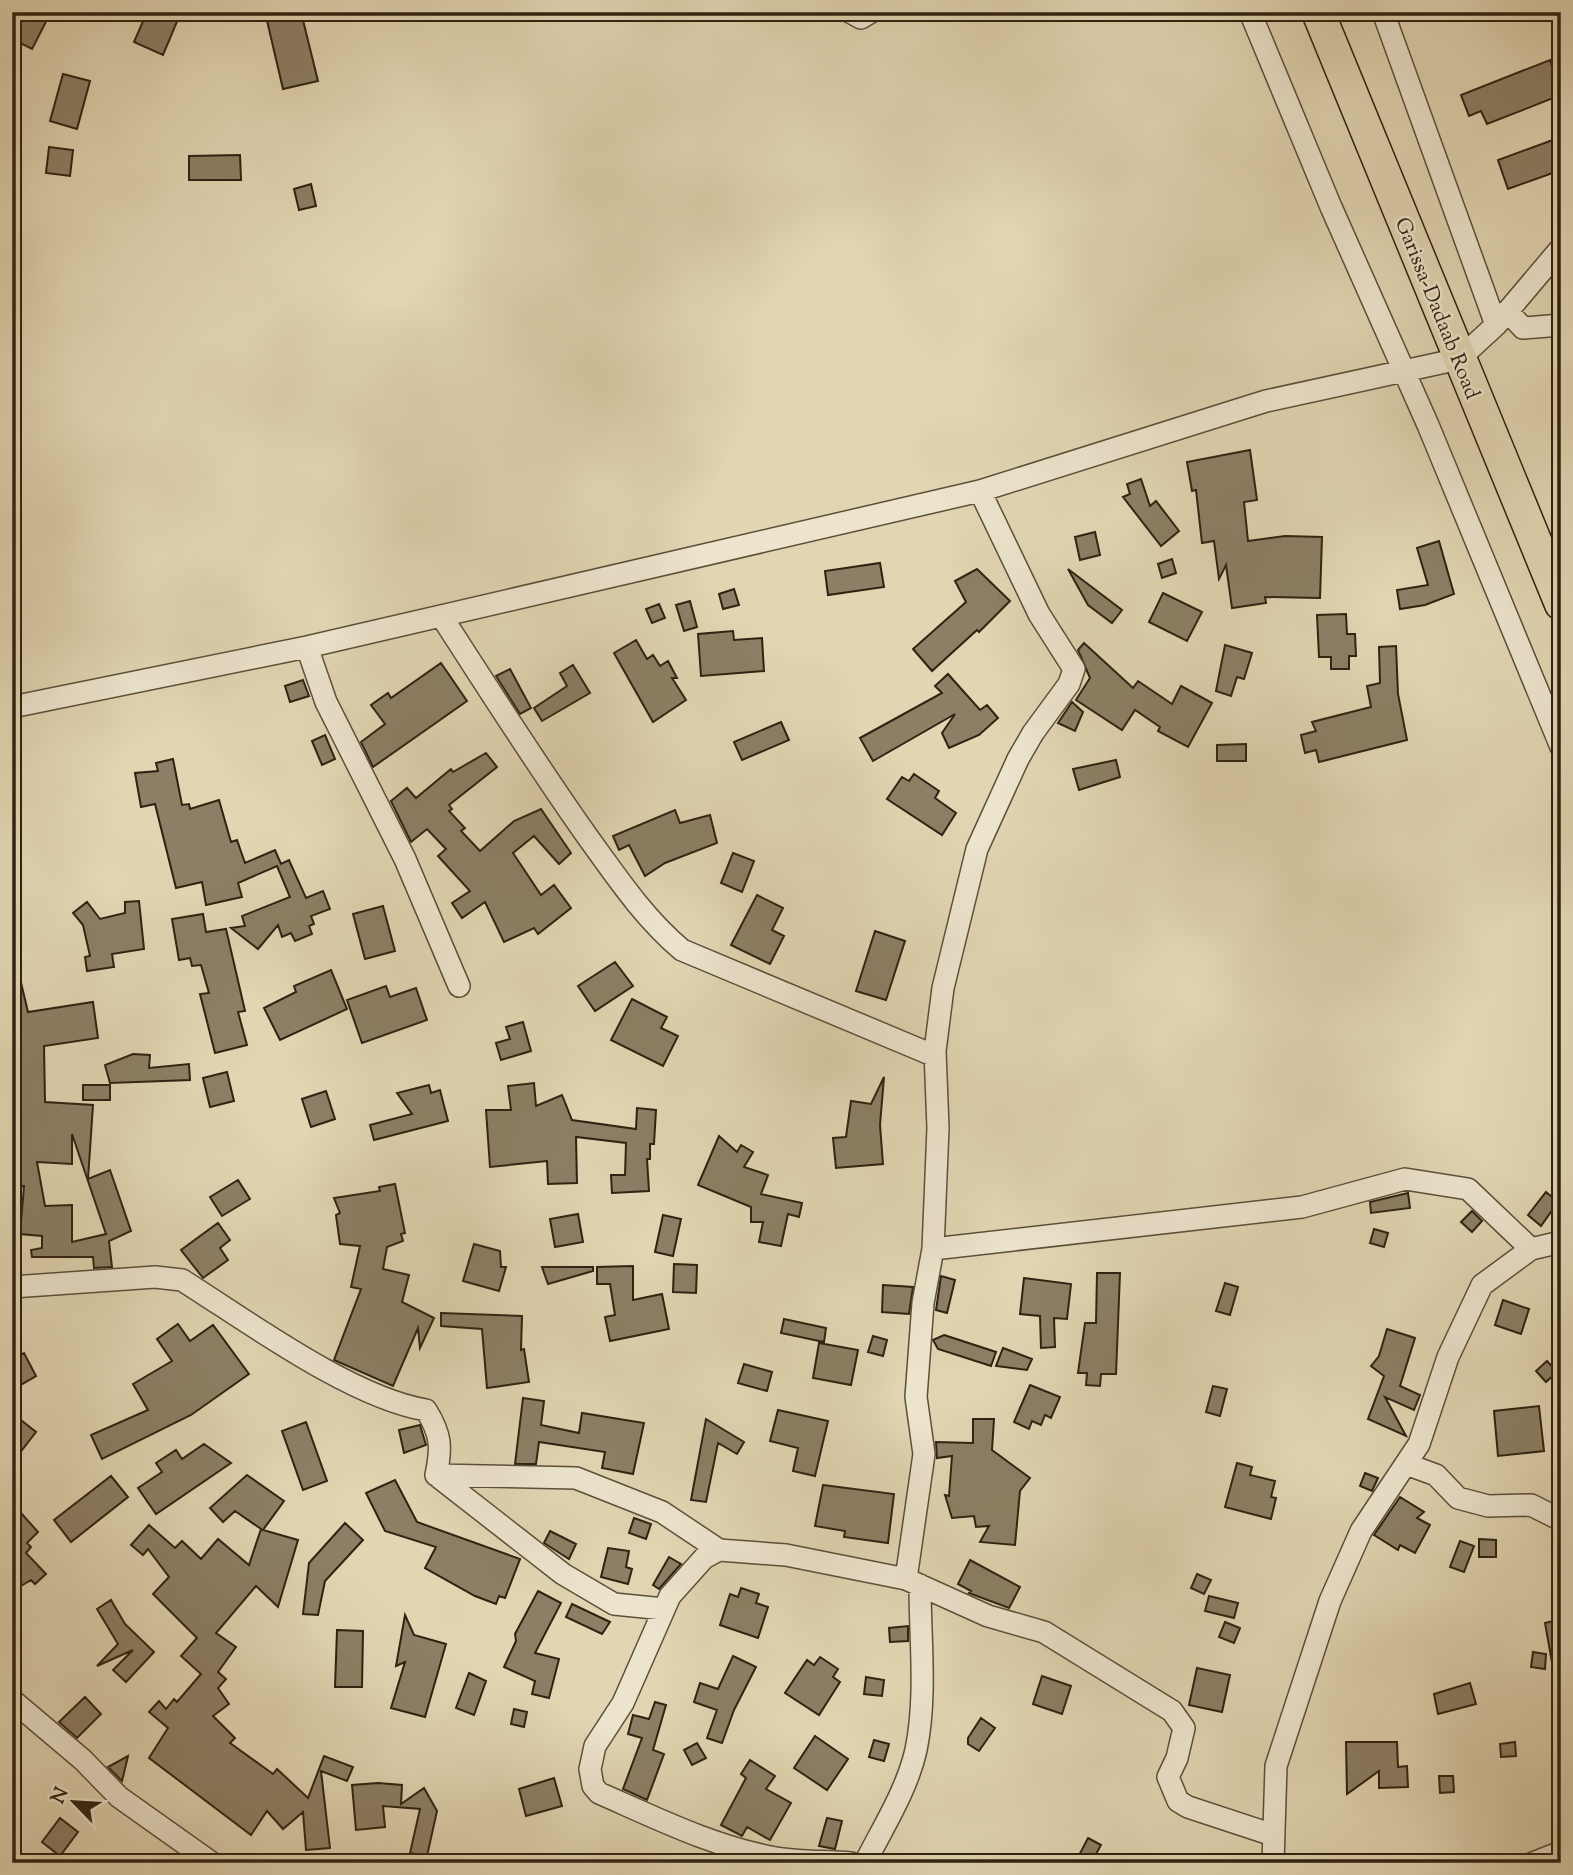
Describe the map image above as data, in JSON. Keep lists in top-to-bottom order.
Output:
{
  "streets": {
    "highway": ["Garissa-Dadaab Road"]
  },
  "north": "top left"
}
